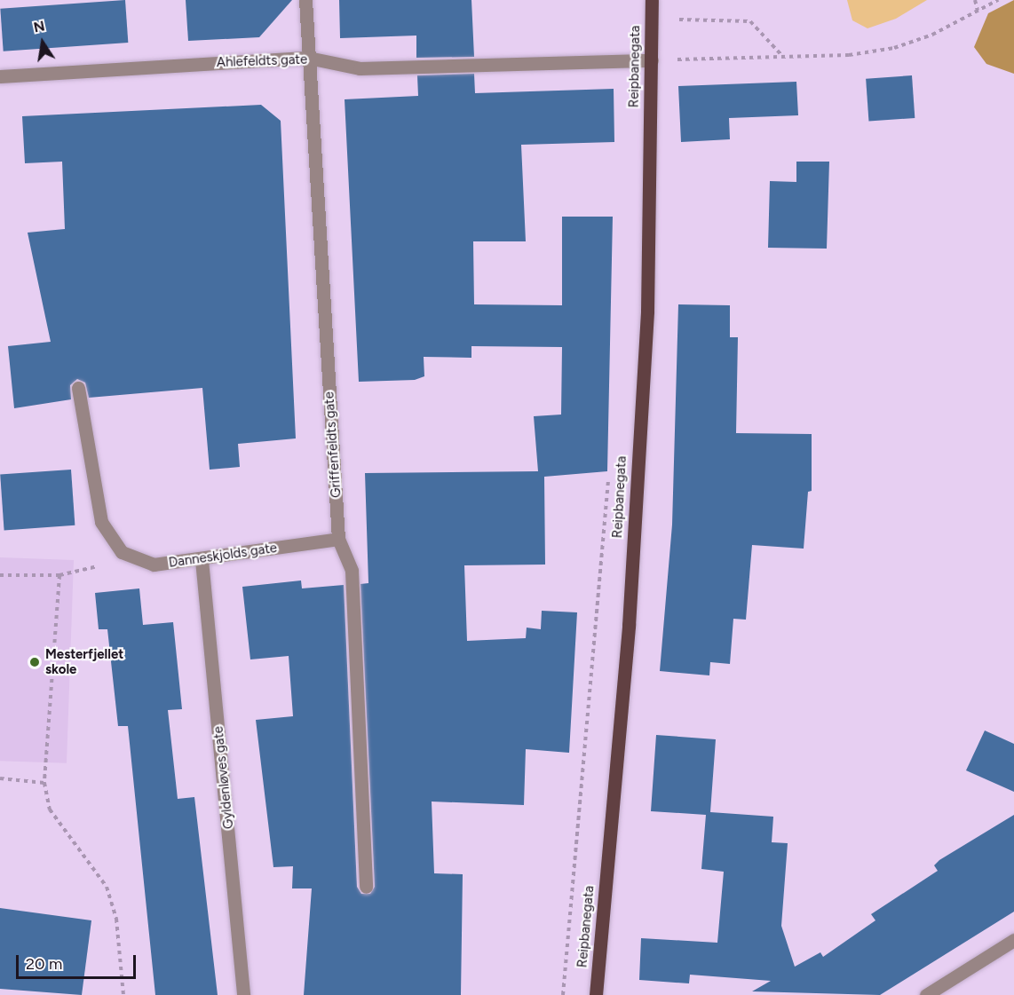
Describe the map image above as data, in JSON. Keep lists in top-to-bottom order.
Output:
{
  "streets": {
    "main road": ["Reipbanegata"],
    "street": [
      "Ahlefeldts gate",
      "Griffenfeldts gate",
      "Danneskjolds gate",
      "Gyldenløves gate"
    ]
  },
  "crossings": [
    ["Ahlefeldts gate", "Reipbanegata"],
    ["Ahlefeldts gate", "Griffenfeldts gate"],
    ["Griffenfeldts gate", "Danneskjolds gate"],
    ["Danneskjolds gate", "Gyldenløves gate"]
  ],
  "places": ["Mesterfjellet skole"],
  "scale_bar": "20 m",
  "north": "top"
}
